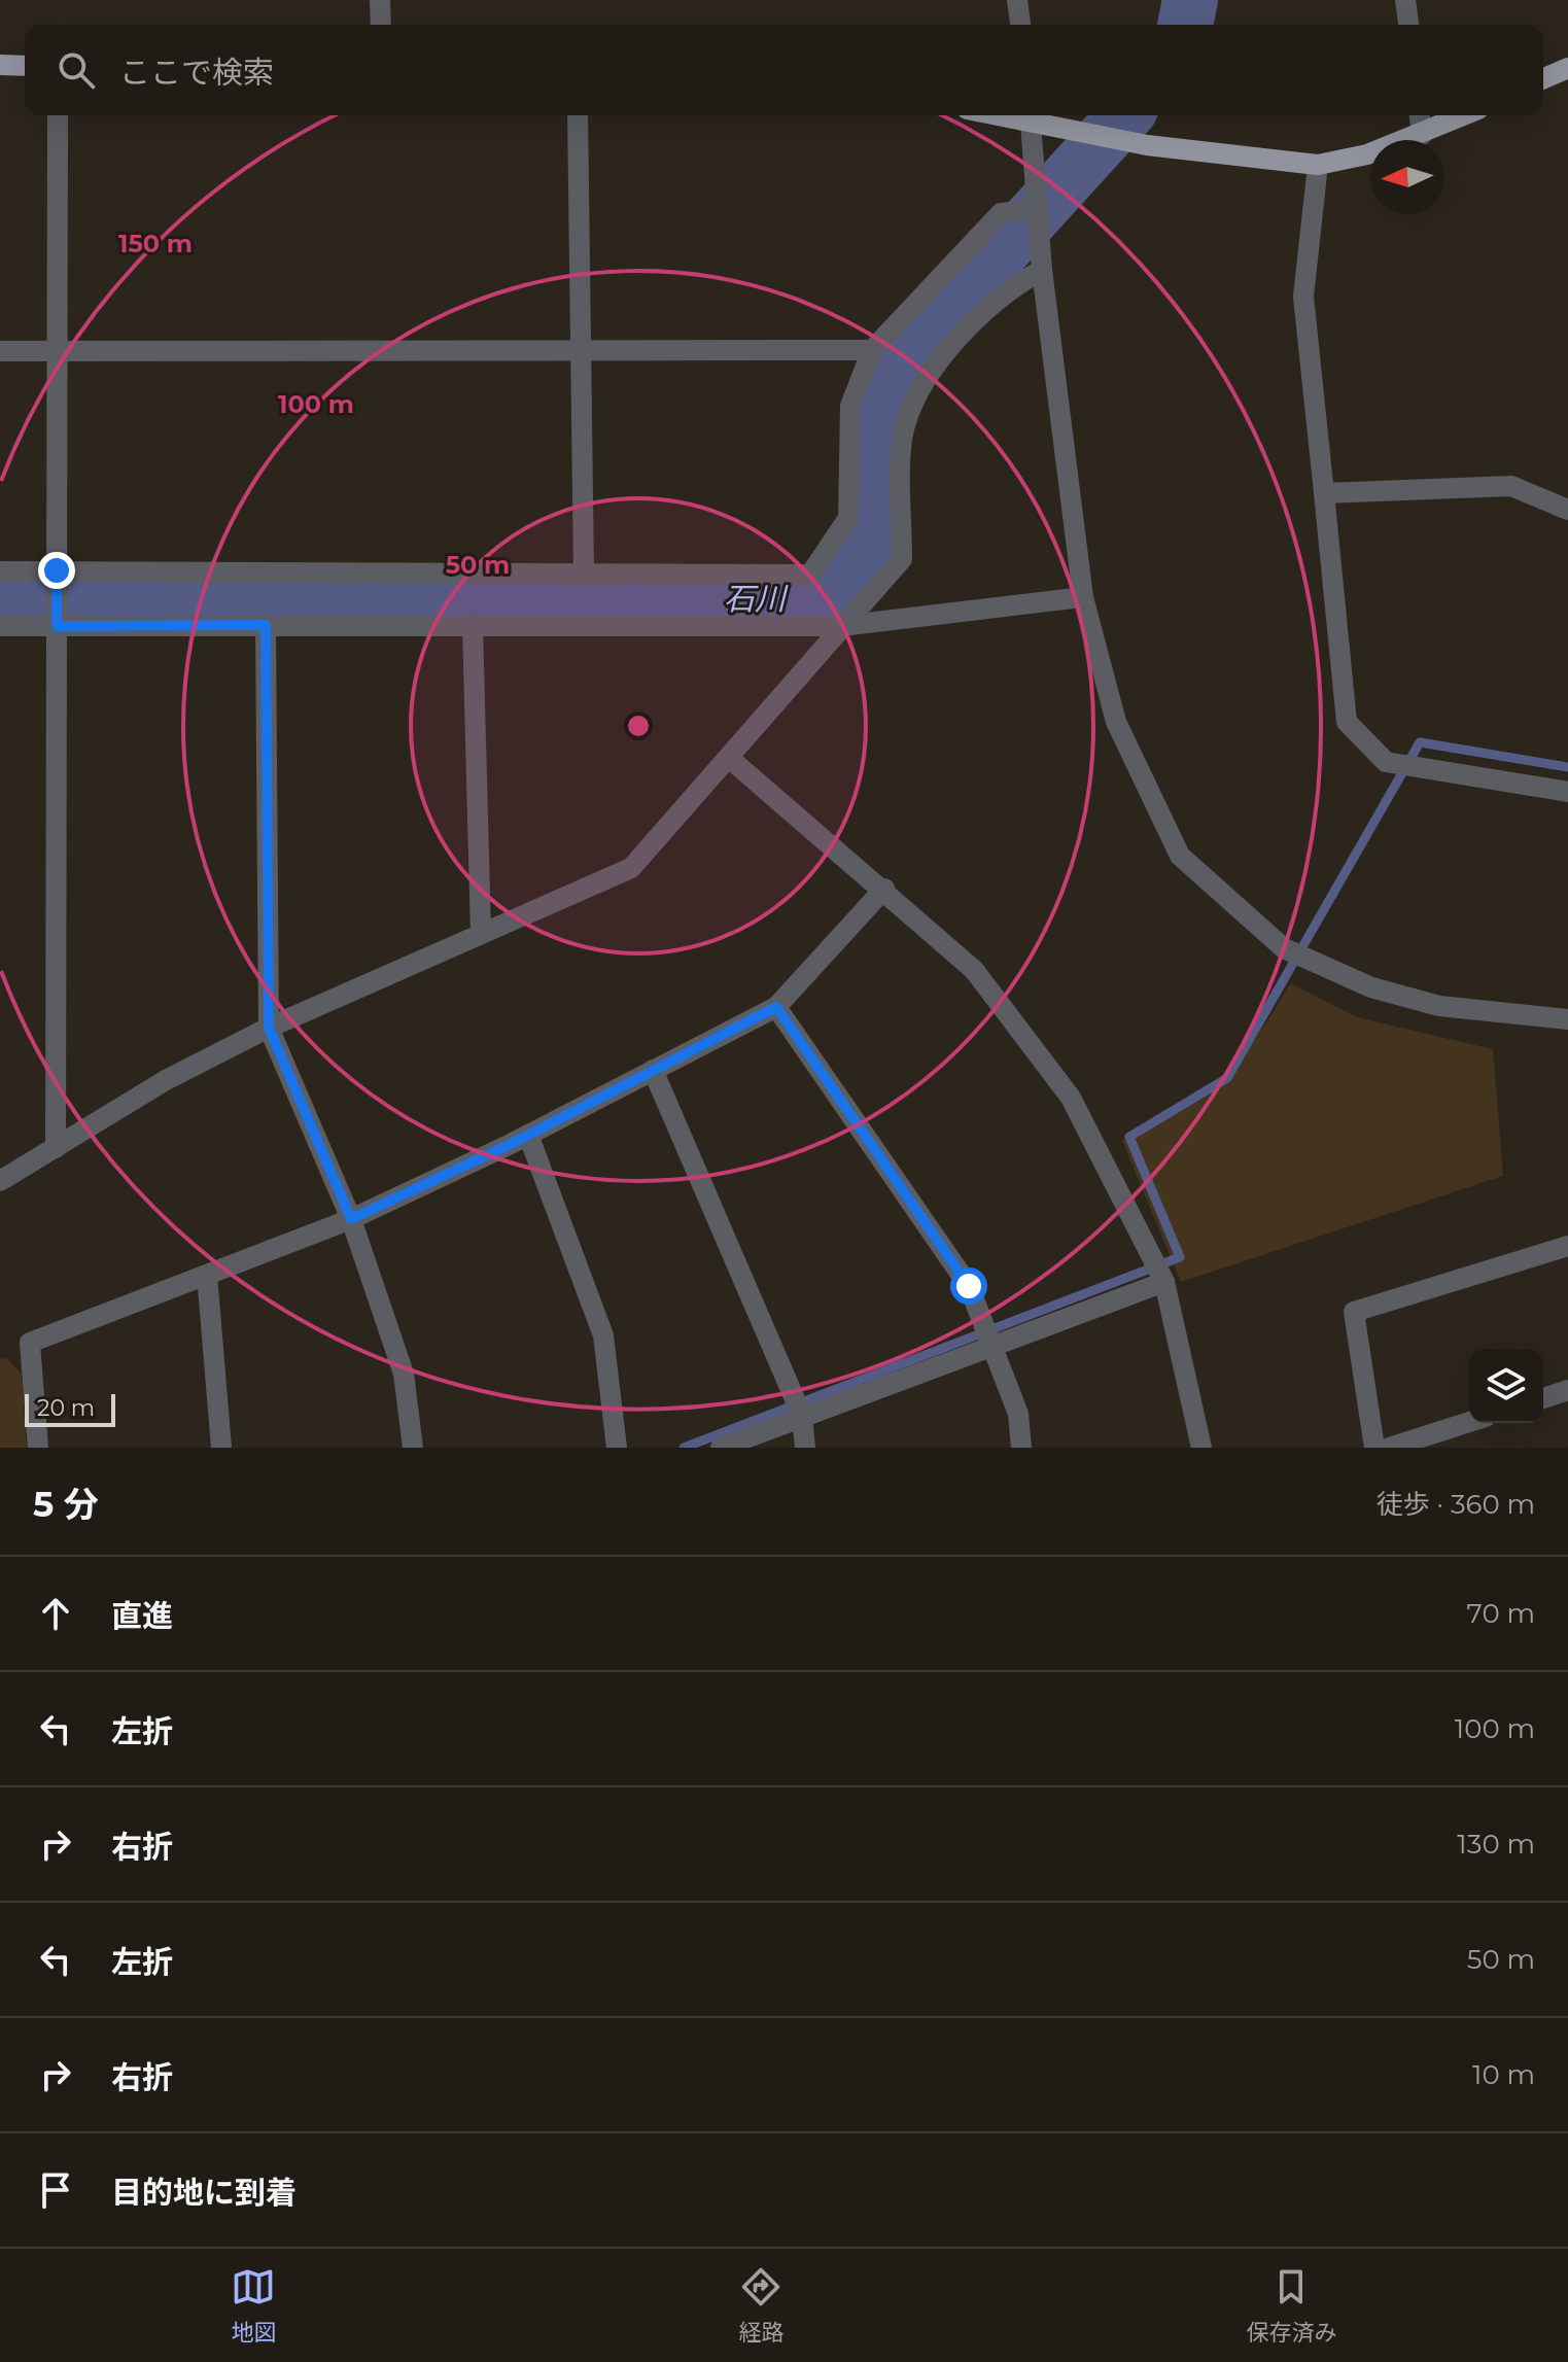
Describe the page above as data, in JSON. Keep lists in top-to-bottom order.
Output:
{
  "water": ["石川"],
  "scale_bar": "20 m",
  "north": "left",
  "page": {
    "search": "ここで検索",
    "scale": "20 m",
    "heading": ["5 分", "徒歩 · 360 m"],
    "list": [
      ["直進", "70 m"],
      ["左折", "100 m"],
      ["右折", "130 m"],
      ["左折", "50 m"],
      ["右折", "10 m"],
      "目的地に到着"
    ],
    "nav": ["地図", "経路", "保存済み"]
  },
  "rings": ["150 m", "100 m", "50 m"]
}
